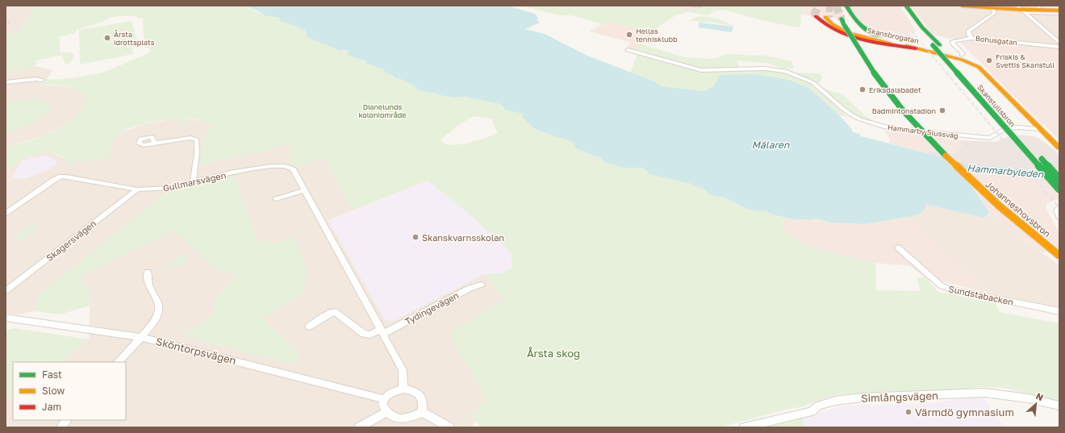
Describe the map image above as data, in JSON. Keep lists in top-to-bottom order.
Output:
{
  "streets": {
    "main road": ["Skansbrogatan", "Skanstullsbron", "Johanneshovsbron"],
    "street": [
      "Bohusgatan",
      "Hammarby Slussväg",
      "Gullmarsvägen",
      "Skagersvägen",
      "Sundstabacken",
      "Tydingevägen",
      "Sköntorpsvägen",
      "Simlångsvägen"
    ]
  },
  "crossings": [
    ["Skansbrogatan", "Bohusgatan"],
    ["Skansbrogatan", "Hammarby Slussväg"],
    ["Gullmarsvägen", "Skagersvägen"],
    ["Gullmarsvägen", "Tydingevägen"],
    ["Gullmarsvägen", "Sköntorpsvägen"]
  ],
  "water": ["Mälaren", "Hammarbyleden"],
  "parks": ["Dianelunds koloniområde", "Årsta skog"],
  "places": [
    "Hellas tennisklubb",
    "Årsta idrottsplats",
    "Friskis & Svettis Skanstull",
    "Eriksdalsbadet",
    "Badmintonstadion",
    "Skanskvarnsskolan",
    "Värmdö gymnasium"
  ],
  "legend": ["Fast", "Slow", "Jam"],
  "north": "top right"
}
